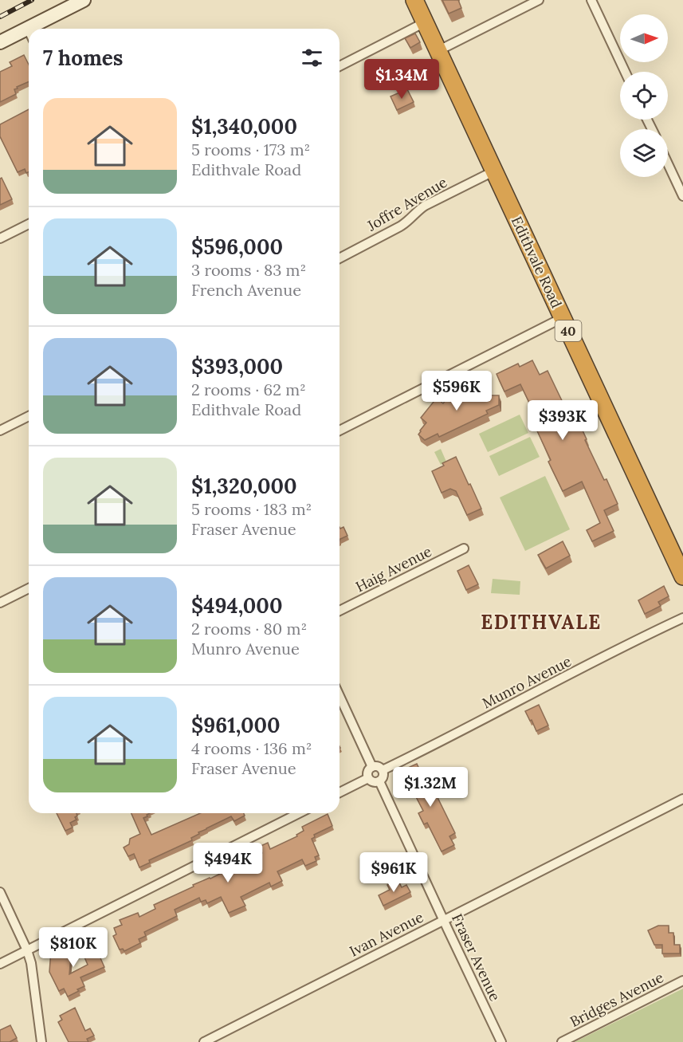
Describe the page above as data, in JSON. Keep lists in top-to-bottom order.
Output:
{
  "streets": {
    "highway": ["Edithvale Road", "40"],
    "street": [
      "Joffre Avenue",
      "Haig Avenue",
      "Munro Avenue",
      "Ivan Avenue",
      "Fraser Avenue",
      "Bridges Avenue"
    ]
  },
  "crossings": [
    ["Joffre Avenue", "Edithvale Road"],
    ["Munro Avenue", "Fraser Avenue"],
    ["Ivan Avenue", "Fraser Avenue"]
  ],
  "districts": ["EDITHVALE"],
  "north": "right",
  "page": {
    "heading": "7 homes",
    "price": [
      "$1.34M",
      "$596K",
      "$393K",
      "$1.32M",
      "$494K",
      "$961K",
      "$810K"
    ],
    "list": [
      {
        "name": "$1,340,000",
        "note": "5 rooms · 173 m² · Edithvale Road"
      },
      {
        "name": "$596,000",
        "note": "3 rooms · 83 m² · French Avenue"
      },
      {
        "name": "$393,000",
        "note": "2 rooms · 62 m² · Edithvale Road"
      },
      {
        "name": "$1,320,000",
        "note": "5 rooms · 183 m² · Fraser Avenue"
      },
      {
        "name": "$494,000",
        "note": "2 rooms · 80 m² · Munro Avenue"
      },
      {
        "name": "$961,000",
        "note": "4 rooms · 136 m² · Fraser Avenue"
      }
    ]
  }
}
